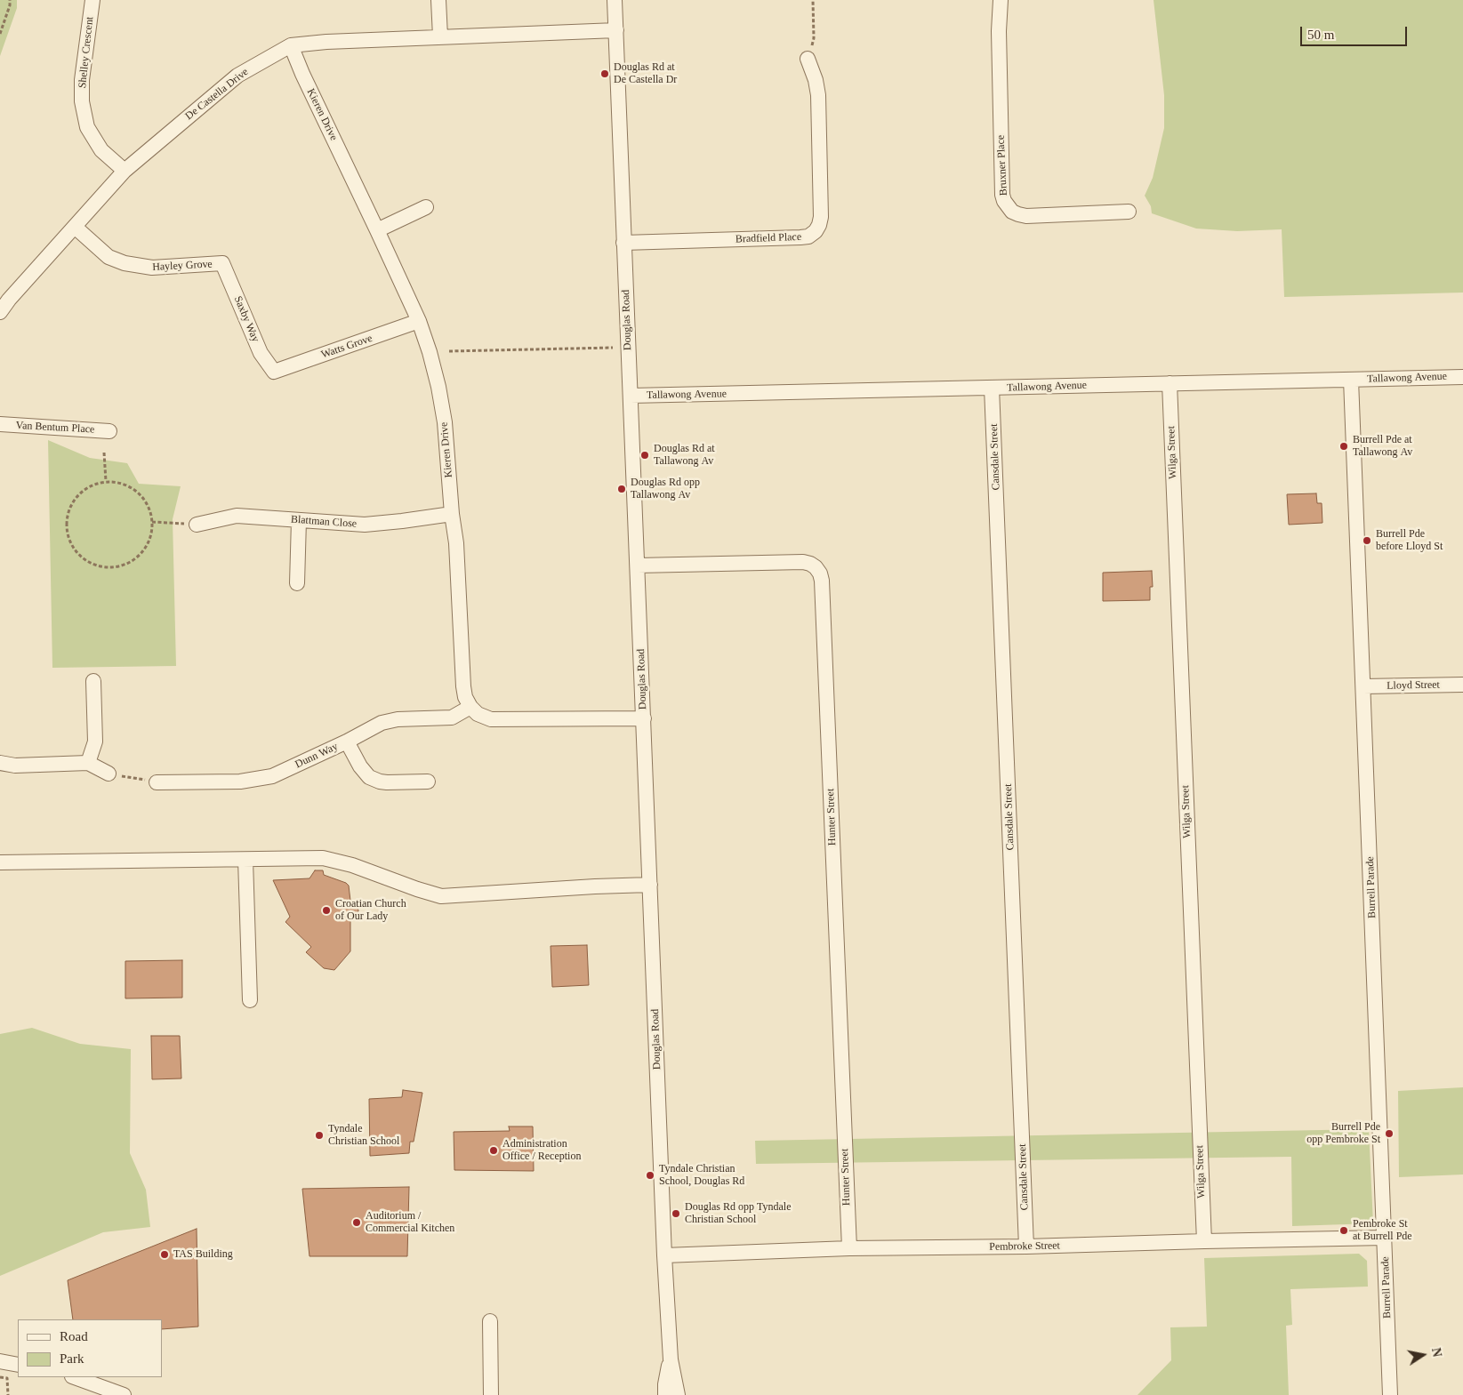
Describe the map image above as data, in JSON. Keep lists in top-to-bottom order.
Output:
{
  "streets": {
    "street": [
      "Shelley Crescent",
      "De Castella Drive",
      "Kieren Drive",
      "Bruxner Place",
      "Bradfield Place",
      "Hayley Grove",
      "Saxby Way",
      "Douglas Road",
      "Watts Grove",
      "Tallawong Avenue",
      "Van Bentum Place",
      "Wilga Street",
      "Cansdale Street",
      "Blattman Close",
      "Lloyd Street",
      "Dunn Way",
      "Hunter Street",
      "Burrell Parade",
      "Pembroke Street"
    ]
  },
  "crossings": [
    ["Shelley Crescent", "De Castella Drive"],
    ["De Castella Drive", "Kieren Drive"],
    ["De Castella Drive", "Hayley Grove"],
    ["De Castella Drive", "Douglas Road"],
    ["Kieren Drive", "Watts Grove"],
    ["Kieren Drive", "Blattman Close"],
    ["Kieren Drive", "Dunn Way"],
    ["Bradfield Place", "Douglas Road"],
    ["Hayley Grove", "Saxby Way"],
    ["Saxby Way", "Watts Grove"],
    ["Douglas Road", "Tallawong Avenue"],
    ["Douglas Road", "Hunter Street"],
    ["Douglas Road", "Pembroke Street"],
    ["Tallawong Avenue", "Wilga Street"],
    ["Tallawong Avenue", "Cansdale Street"],
    ["Tallawong Avenue", "Burrell Parade"],
    ["Wilga Street", "Pembroke Street"],
    ["Cansdale Street", "Pembroke Street"],
    ["Lloyd Street", "Burrell Parade"],
    ["Hunter Street", "Pembroke Street"],
    ["Burrell Parade", "Pembroke Street"]
  ],
  "places": [
    "Douglas Rd at De Castella Dr",
    "Burrell Pde at Tallawong Av",
    "Douglas Rd at Tallawong Av",
    "Douglas Rd opp Tallawong Av",
    "Burrell Pde before Lloyd St",
    "Croatian Church of Our Lady",
    "Burrell Pde opp Pembroke St",
    "Tyndale Christian School",
    "Administration Office / Reception",
    "Tyndale Christian School, Douglas Rd",
    "Douglas Rd opp Tyndale Christian School",
    "Auditorium / Commercial Kitchen",
    "Pembroke St at Burrell Pde",
    "TAS Building"
  ],
  "legend": ["Road", "Park"],
  "scale_bar": "50 m",
  "north": "right"
}
